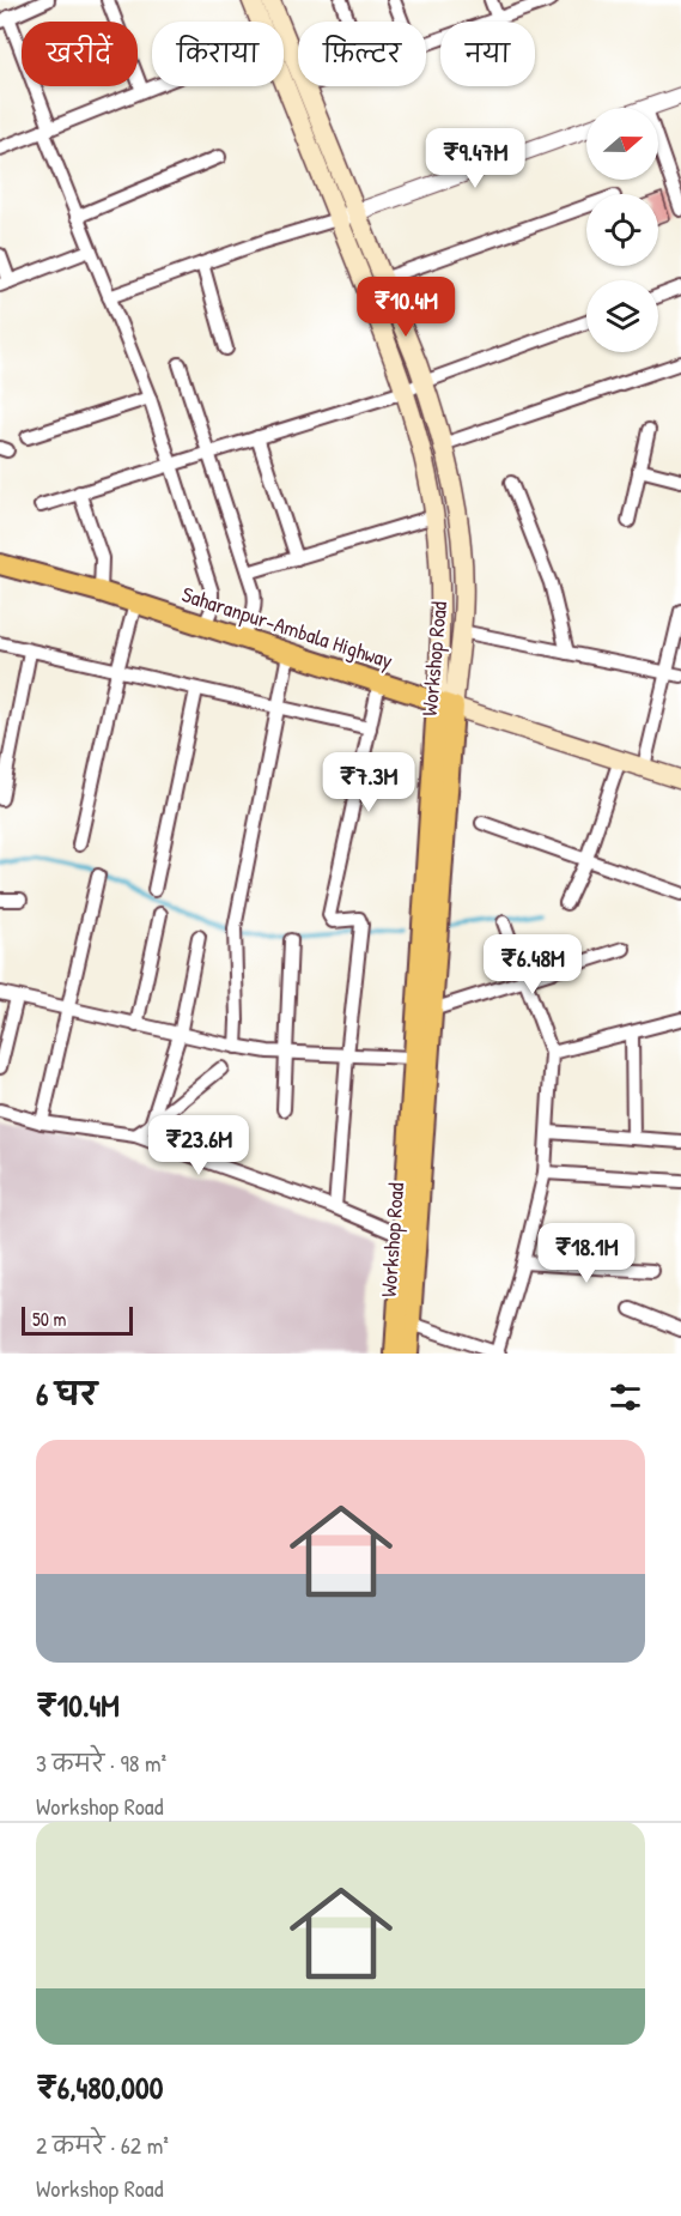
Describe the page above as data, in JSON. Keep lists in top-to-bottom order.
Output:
{
  "streets": {
    "main road": ["Saharanpur-Ambala Highway", "Workshop Road"]
  },
  "crossings": [
    ["Saharanpur-Ambala Highway", "Workshop Road"]
  ],
  "scale_bar": "50 m",
  "north": "right",
  "page": {
    "chip": [
      "खरीदें",
      "किराया",
      "फ़िल्टर",
      "नया"
    ],
    "price": [
      "₹9.47M",
      "₹10.4M",
      "₹7.3M",
      "₹6.48M",
      "₹23.6M",
      "₹18.1M"
    ],
    "scale": "50 m",
    "heading": "6 घर",
    "list": [
      {
        "name": "₹10.4M",
        "note": "3 कमरे · 98 m² · Workshop Road"
      },
      {
        "name": "₹6,480,000",
        "note": "2 कमरे · 62 m² · Workshop Road"
      }
    ]
  }
}
